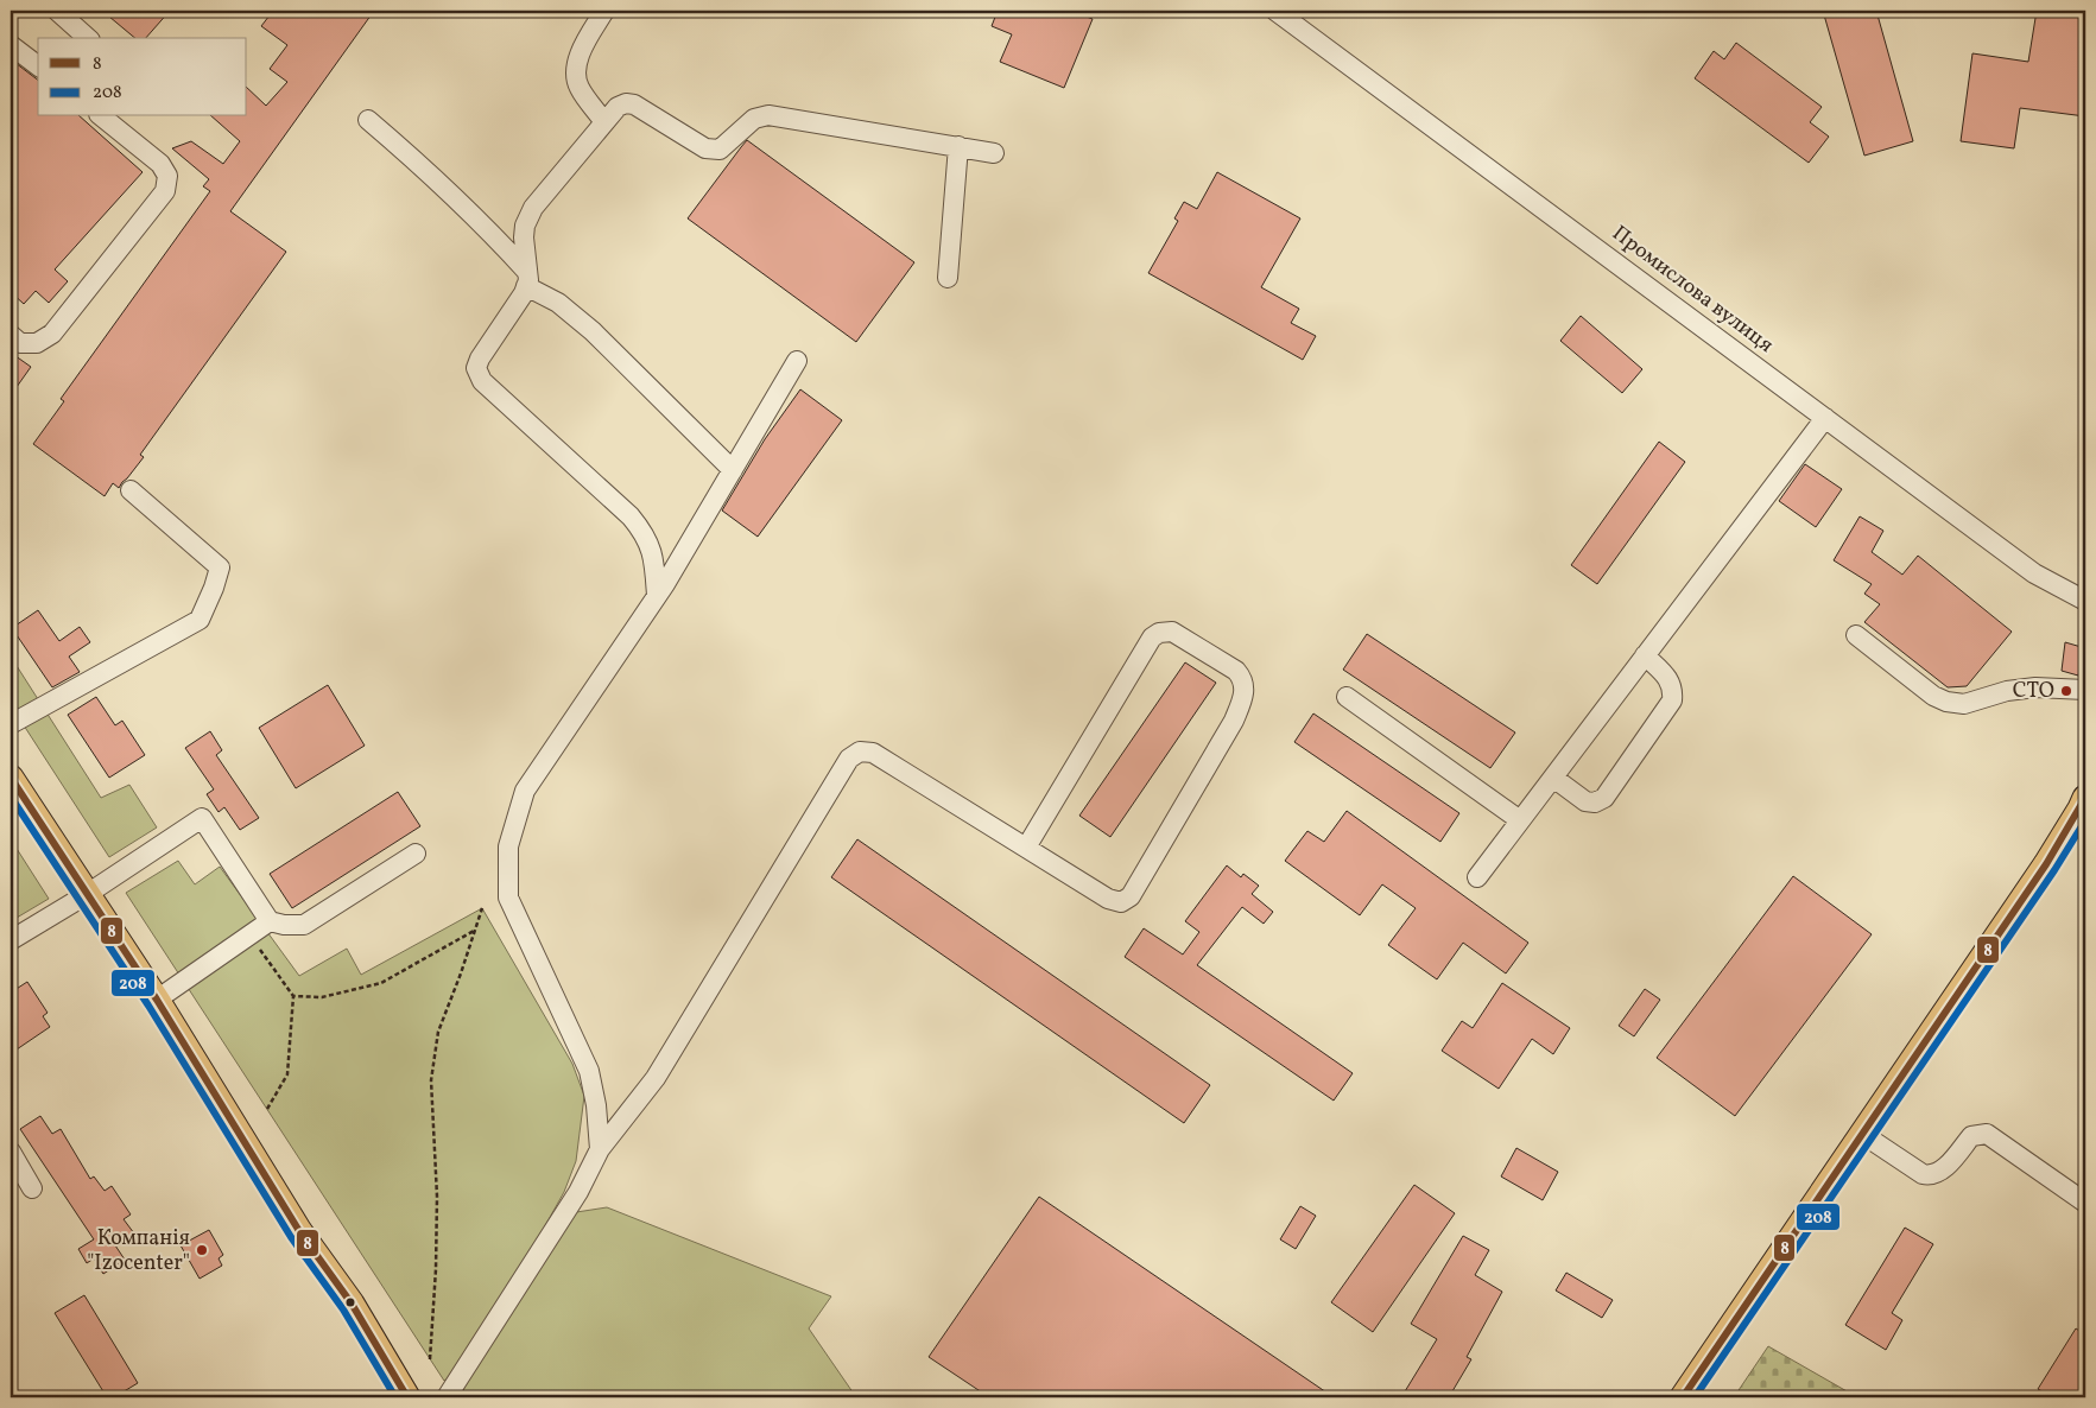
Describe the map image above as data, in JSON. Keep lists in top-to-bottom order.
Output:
{
  "streets": {
    "street": ["Промислова вулиця"]
  },
  "places": ["СТО", "Компанія \"Izocenter\""],
  "lines": ["transit line 8", "transit line 208"],
  "legend": ["8", "208"]
}
